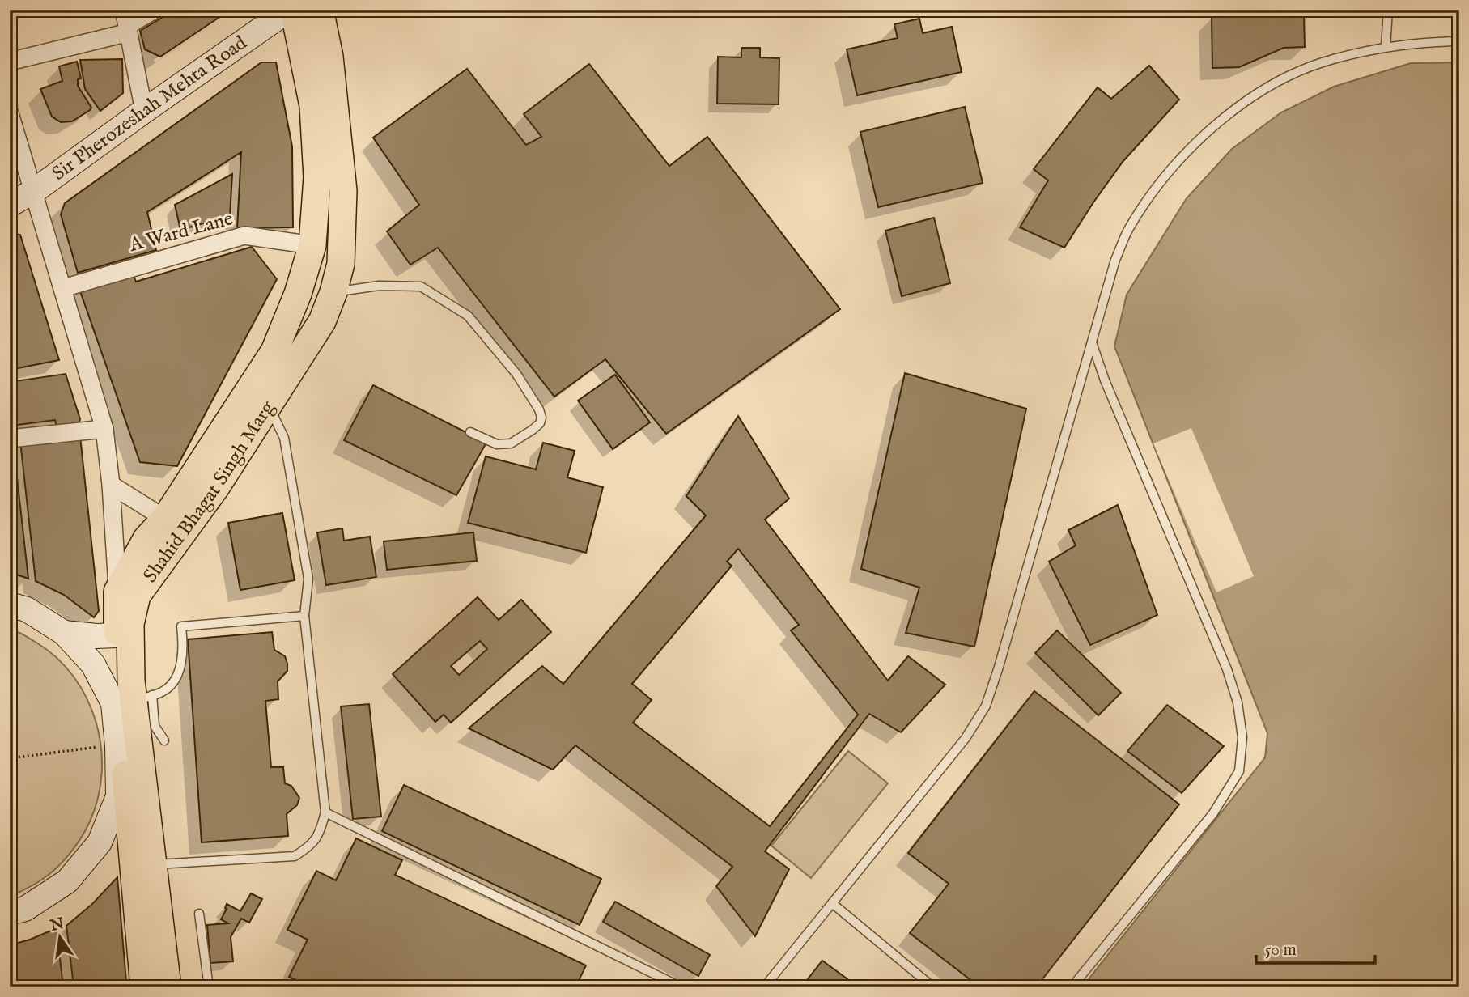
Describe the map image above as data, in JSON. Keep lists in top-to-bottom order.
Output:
{
  "streets": {
    "main road": ["Shahid Bhagat Singh Marg"],
    "street": ["Sir Pherozeshah Mehta Road", "A Ward Lane"]
  },
  "crossings": [
    ["A Ward Lane", "Shahid Bhagat Singh Marg"]
  ],
  "scale_bar": "50 m",
  "north": "top"
}
